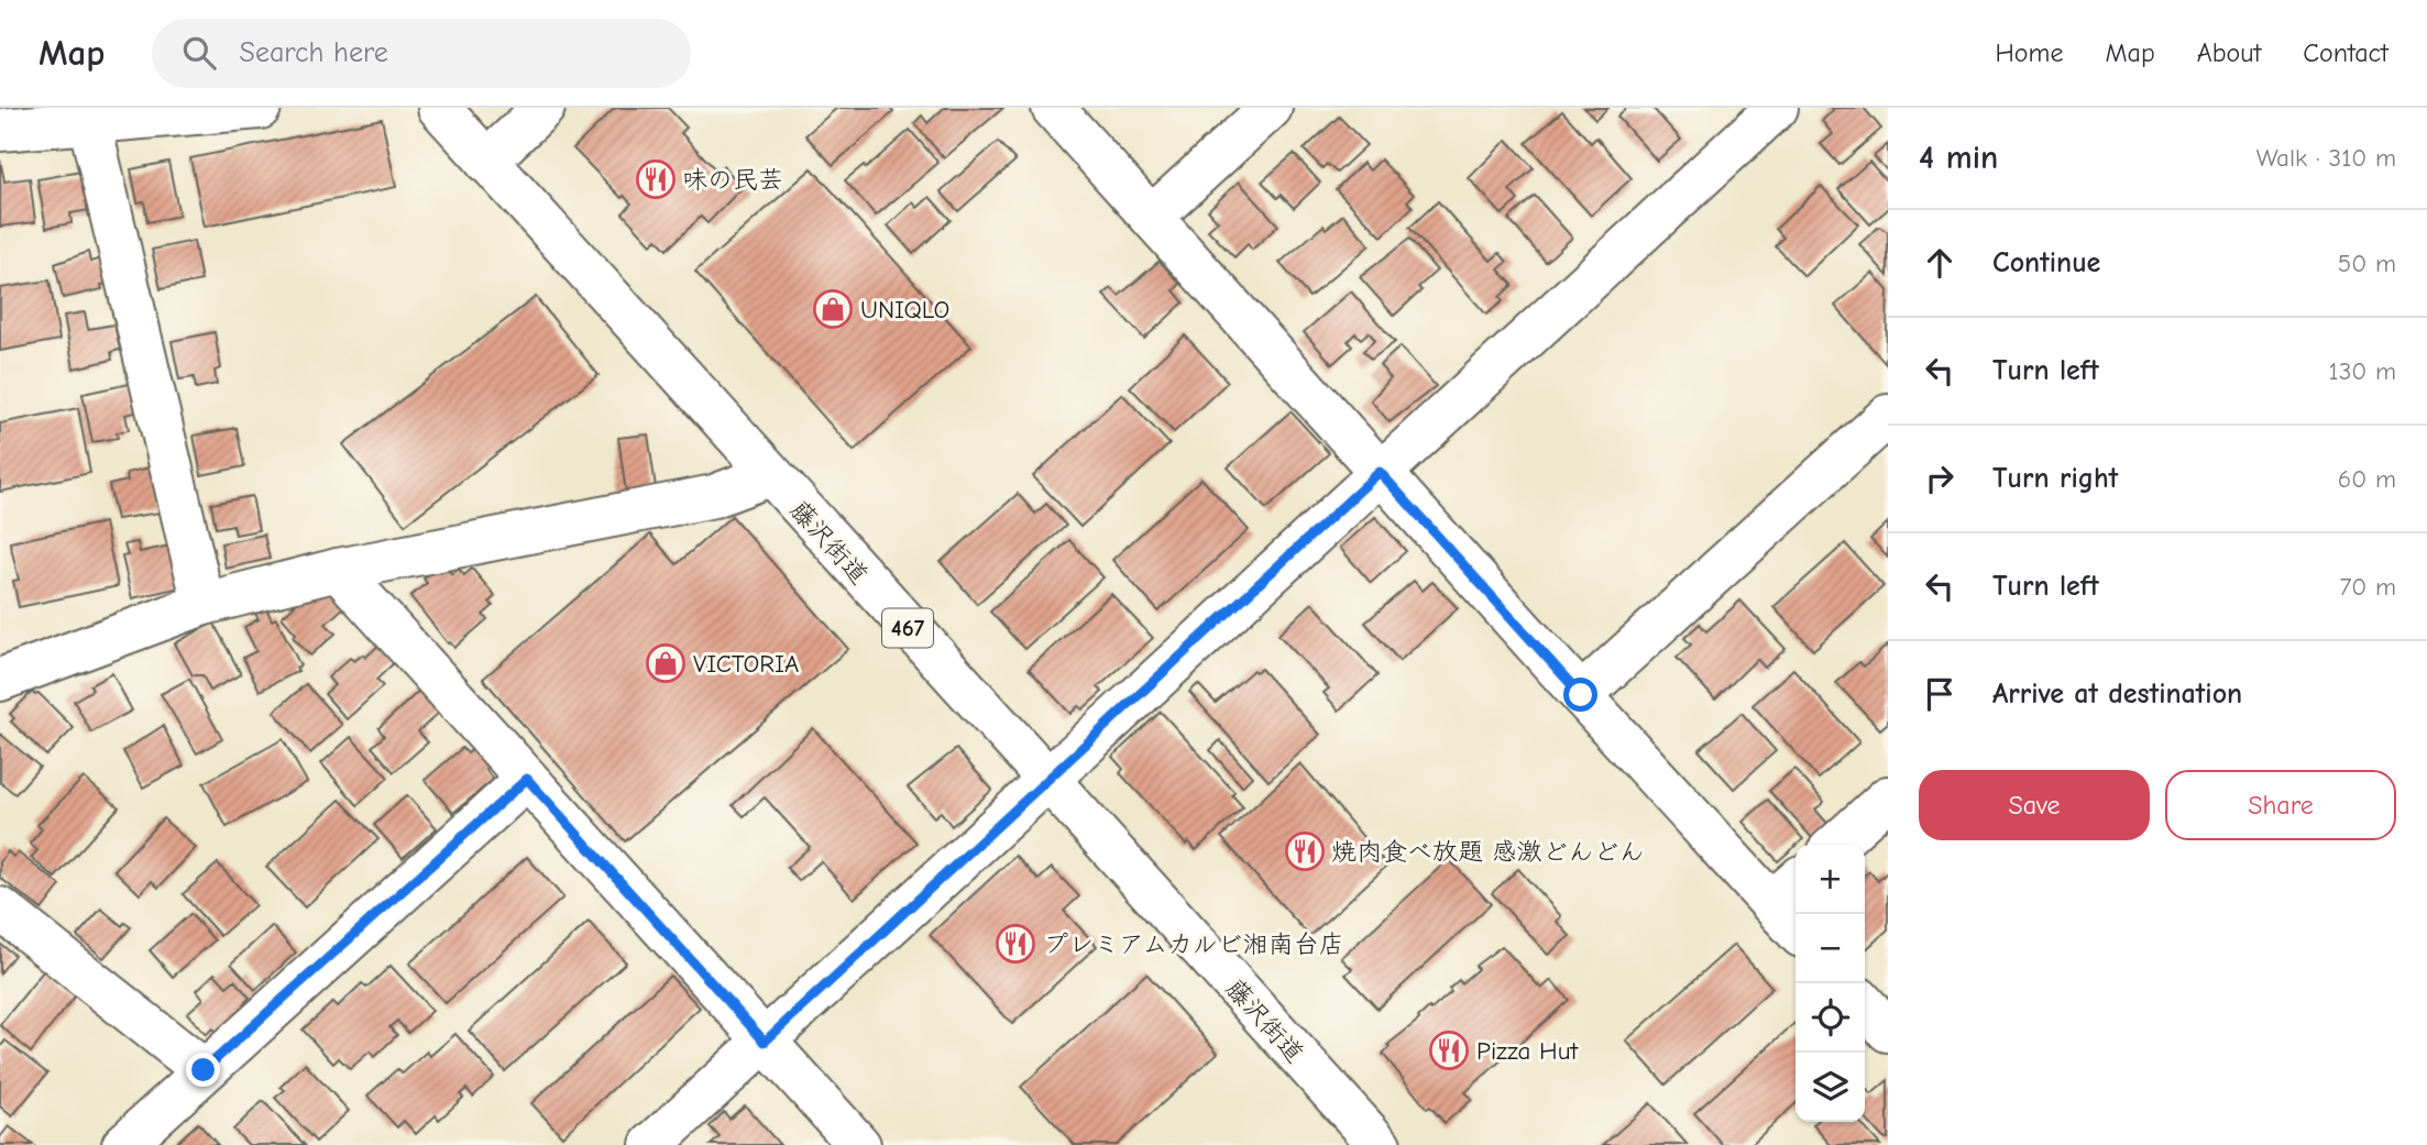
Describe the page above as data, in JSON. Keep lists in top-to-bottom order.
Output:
{
  "streets": {
    "main road": ["藤沢街道", "467"]
  },
  "places": {
    "restaurant": [
      "味の民芸",
      "焼肉食べ放題 感激どんどん",
      "プレミアムカルビ湘南台店",
      "Pizza Hut"
    ],
    "shop": ["UNIQLO", "VICTORIA"]
  },
  "page": {
    "header": "Map",
    "search": "Search here",
    "nav": [
      "Home",
      "Map",
      "About",
      "Contact"
    ],
    "heading": ["4 min", "Walk · 310 m"],
    "list": [
      ["Continue", "50 m"],
      ["Turn left", "130 m"],
      ["Turn right", "60 m"],
      ["Turn left", "70 m"],
      "Arrive at destination"
    ],
    "buttons": ["Save", "Share"],
    "map_buttons": ["+", "−"]
  }
}
